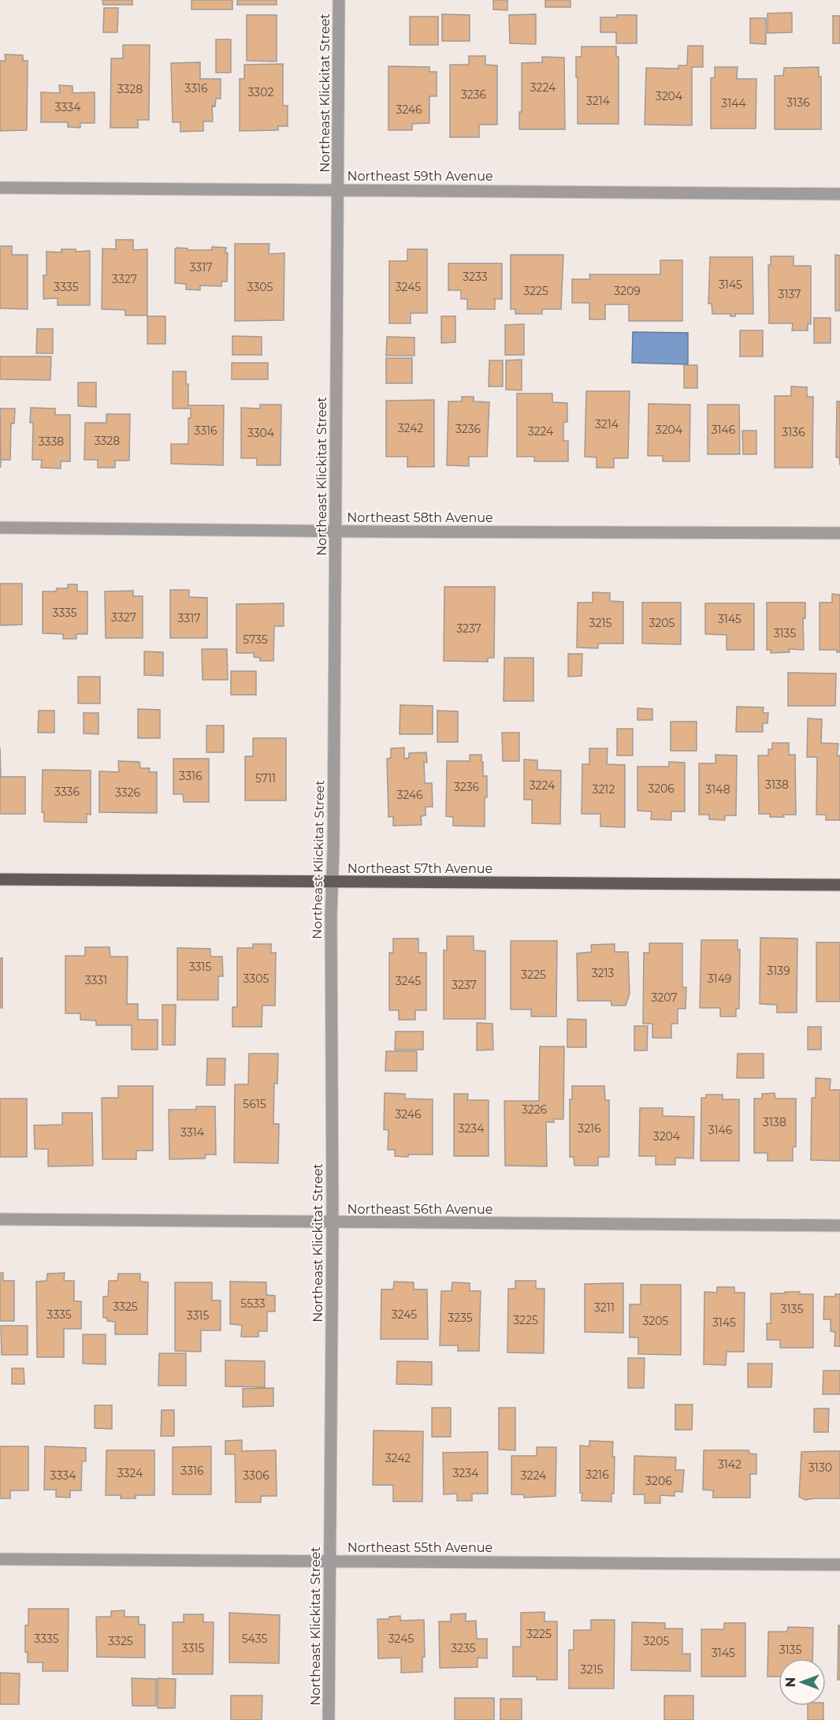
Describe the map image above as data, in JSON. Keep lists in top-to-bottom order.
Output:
{
  "streets": {
    "main road": ["Northeast 57th Avenue"],
    "street": [
      "Northeast Klickitat Street",
      "Northeast 59th Avenue",
      "Northeast 58th Avenue",
      "Northeast 56th Avenue",
      "Northeast 55th Avenue"
    ]
  },
  "crossings": [
    ["Northeast Klickitat Street", "Northeast 59th Avenue"],
    ["Northeast Klickitat Street", "Northeast 58th Avenue"],
    ["Northeast Klickitat Street", "Northeast 57th Avenue"],
    ["Northeast Klickitat Street", "Northeast 56th Avenue"],
    ["Northeast Klickitat Street", "Northeast 55th Avenue"]
  ],
  "house_numbers": [
    "3224",
    "3316",
    "3328",
    "3302",
    "3236",
    "3204",
    "3214",
    "3136",
    "3144",
    "3334",
    "3246",
    "3317",
    "3233",
    "3327",
    "3145",
    "3335",
    "3305",
    "3245",
    "3225",
    "3209",
    "3137",
    "3214",
    "3242",
    "3236",
    "3204",
    "3146",
    "3316",
    "3224",
    "3136",
    "3304",
    "3328",
    "3338",
    "3335",
    "3327",
    "3317",
    "3145",
    "3215",
    "3205",
    "3237",
    "3135",
    "5735",
    "3316",
    "5711",
    "3138",
    "3224",
    "3236",
    "3206",
    "3212",
    "3148",
    "3336",
    "3326",
    "3246",
    "3315",
    "3139",
    "3213",
    "3225",
    "3305",
    "3149",
    "3331",
    "3245",
    "3237",
    "3207",
    "5615",
    "3226",
    "3246",
    "3138",
    "3234",
    "3216",
    "3146",
    "3314",
    "3204",
    "5533",
    "3325",
    "3211",
    "3135",
    "3335",
    "3245",
    "3315",
    "3235",
    "3225",
    "3205",
    "3145",
    "3242",
    "3142",
    "3130",
    "3316",
    "3324",
    "3234",
    "3216",
    "3334",
    "3306",
    "3224",
    "3206",
    "3225",
    "3335",
    "5435",
    "3245",
    "3325",
    "3205",
    "3315",
    "3235",
    "3135",
    "3145",
    "3215"
  ],
  "north": "left"
}
